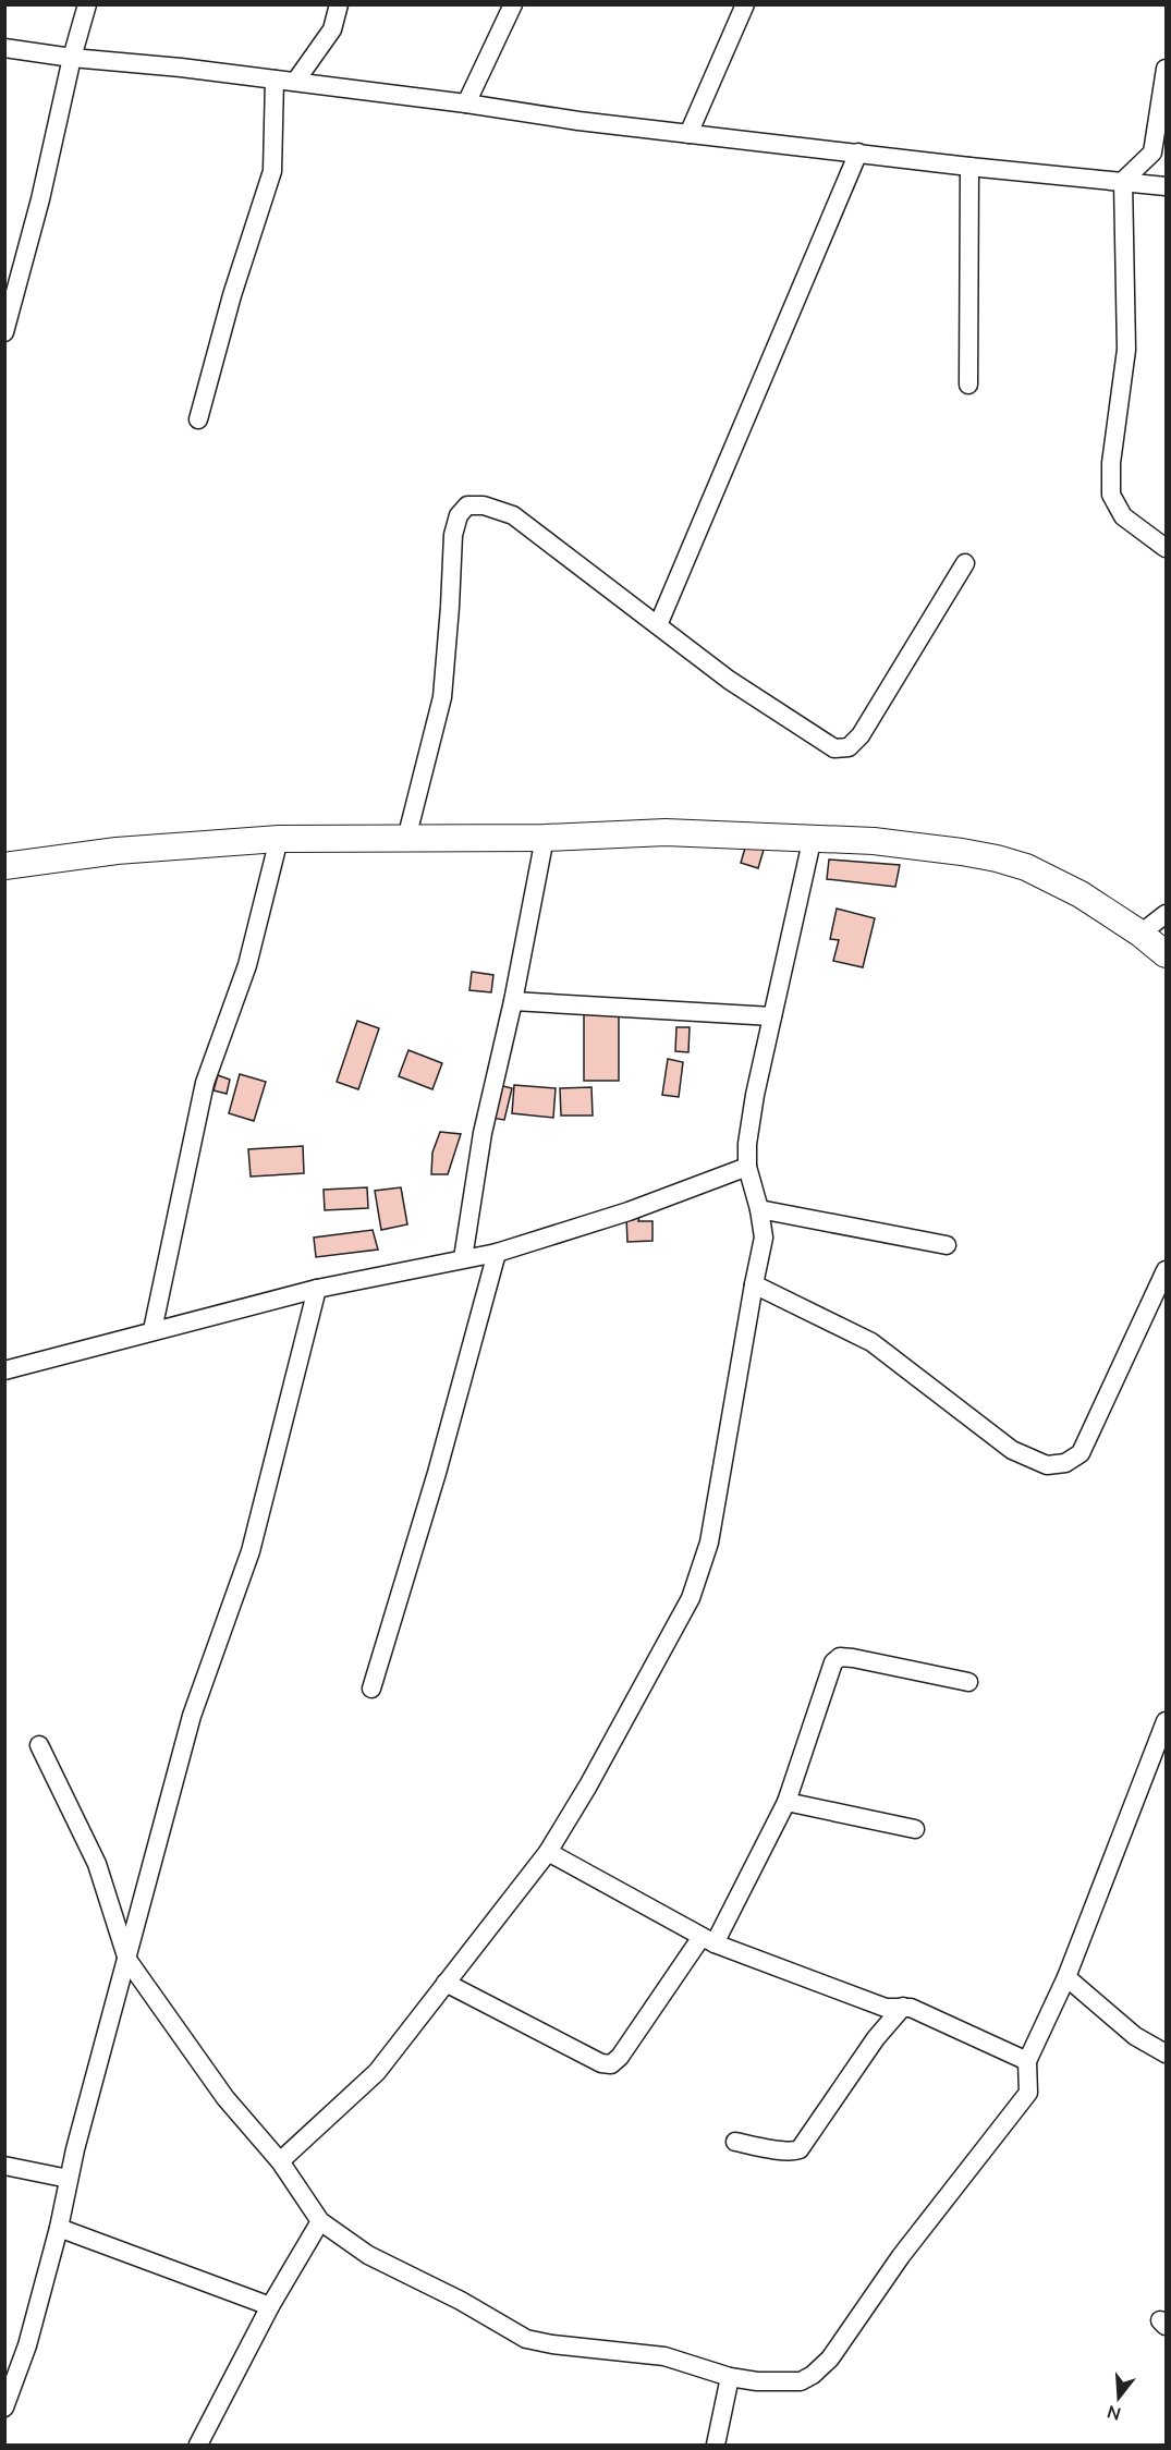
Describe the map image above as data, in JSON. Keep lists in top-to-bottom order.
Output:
{
  "north": "bottom"
}
